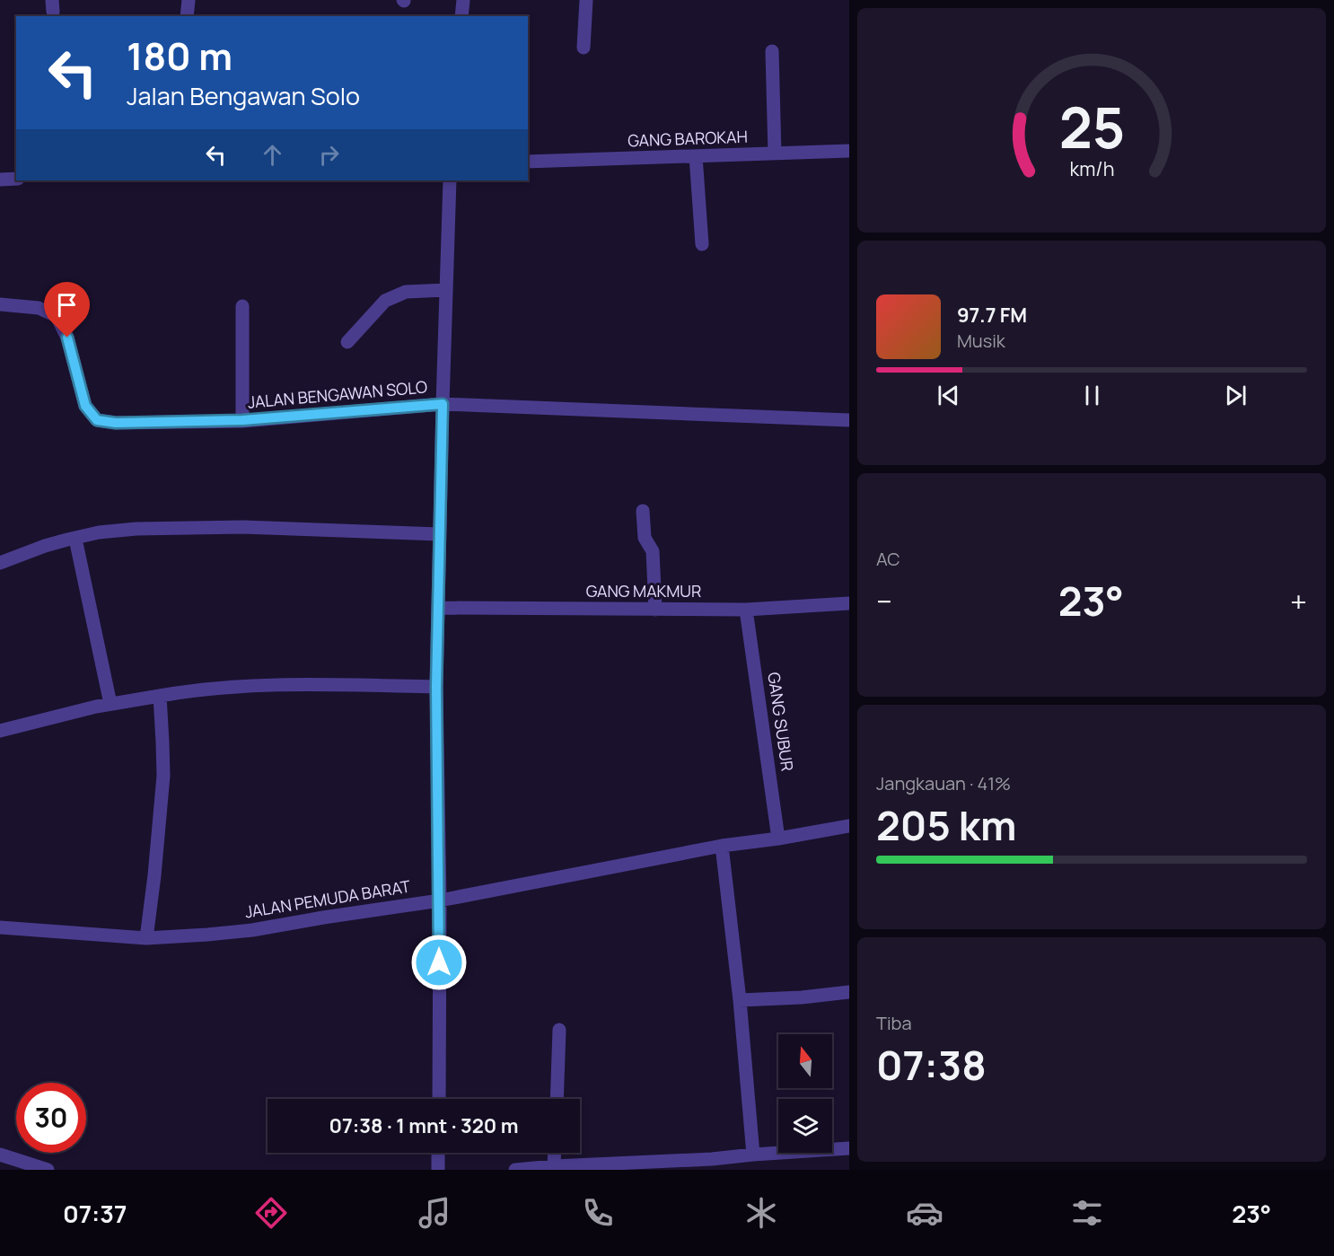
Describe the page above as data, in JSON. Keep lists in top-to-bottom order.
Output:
{
  "streets": {
    "street": [
      "GANG BAROKAH",
      "JALAN BENGAWAN SOLO",
      "GANG MAKMUR",
      "GANG SUBUR",
      "JALAN PEMUDA BARAT"
    ]
  },
  "crossings": [
    ["GANG MAKMUR", "GANG SUBUR"],
    ["GANG SUBUR", "JALAN PEMUDA BARAT"]
  ],
  "north": "top",
  "page": {
    "turn": ["180 m", "Jalan Bengawan Solo"],
    "song": ["97.7 FM", "Musik"],
    "tile": [
      "AC",
      ["Jangkauan · 41%", "205 km"],
      ["Tiba", "07:38"]
    ],
    "heat": ["−", "23°", "+"],
    "limit": "30",
    "trip": "07:38 · 1 mnt · 320 m",
    "tabs": ["07:37", "23°"],
    "gauge": ["25", "km/h"]
  }
}
